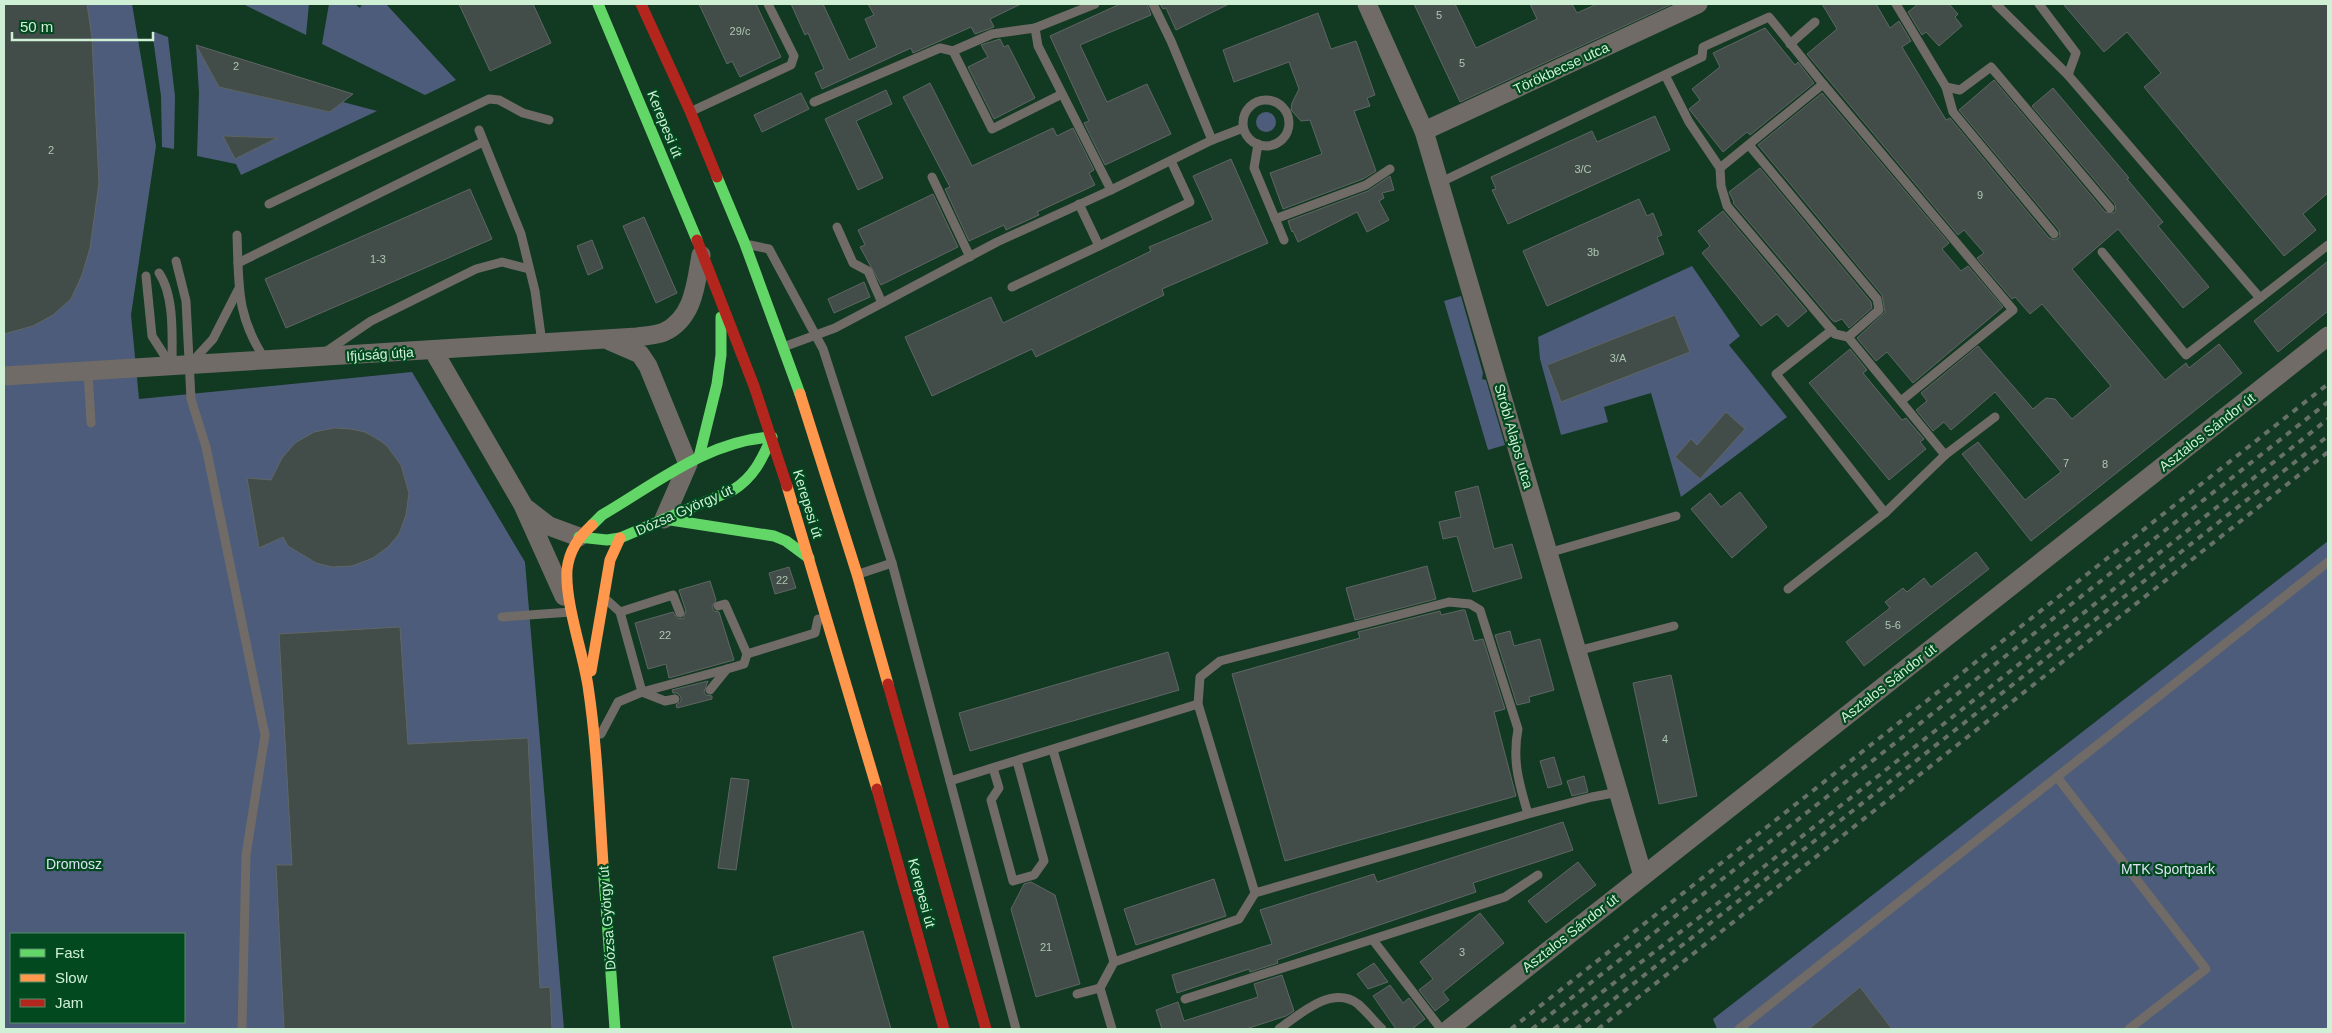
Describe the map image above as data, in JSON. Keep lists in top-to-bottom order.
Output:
{
  "streets": {
    "main road": ["Kerepesi út", "Dózsa György út"],
    "street": [
      "Törökbecse utca",
      "Ifjúság útja",
      "Asztalos Sándor út",
      "Stróbl Alajos utca"
    ]
  },
  "crossings": [
    ["Törökbecse utca", "Stróbl Alajos utca"],
    ["Kerepesi út", "Ifjúság útja"],
    ["Kerepesi út", "Dózsa György út"],
    ["Ifjúság útja", "Dózsa György út"],
    ["Asztalos Sándor út", "Stróbl Alajos utca"]
  ],
  "parks": ["Dromosz", "MTK Sportpark"],
  "house_numbers": [
    "5",
    "29/c",
    "5",
    "2",
    "2",
    "3/C",
    "9",
    "3b",
    "1-3",
    "3/A",
    "7",
    "8",
    "22",
    "5-6",
    "22",
    "4",
    "21",
    "3"
  ],
  "legend": ["Fast", "Slow", "Jam"],
  "scale_bar": "50 m"
}
